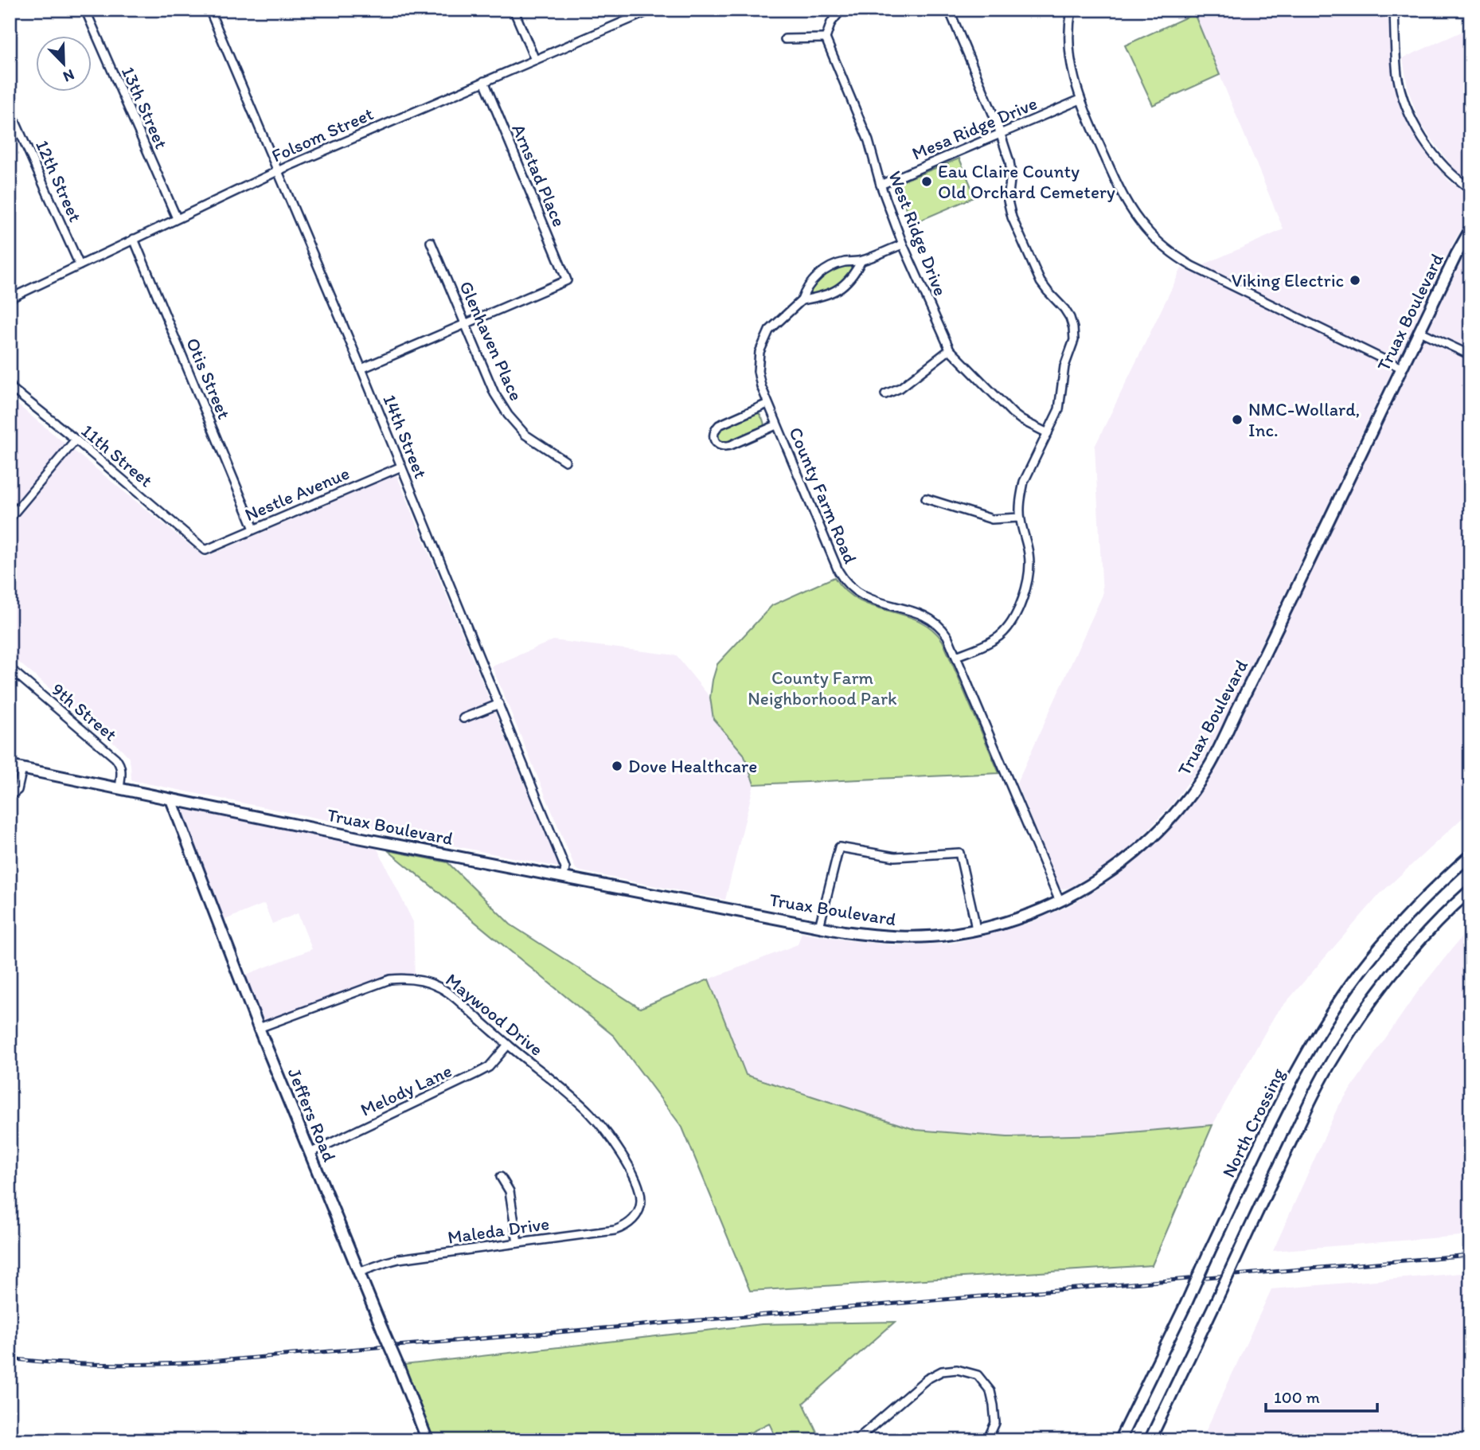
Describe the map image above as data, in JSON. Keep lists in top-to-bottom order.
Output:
{
  "streets": {
    "main road": ["Truax Boulevard", "Jeffers Road", "North Crossing"],
    "street": [
      "13th Street",
      "Mesa Ridge Drive",
      "Folsom Street",
      "Arnstad Place",
      "12th Street",
      "West Ridge Drive",
      "Glenhaven Place",
      "Otis Street",
      "14th Street",
      "11th Street",
      "Nestle Avenue",
      "County Farm Road",
      "9th Street",
      "Maywood Drive",
      "Melody Lane",
      "Maleda Drive"
    ]
  },
  "crossings": [
    ["13th Street", "Folsom Street"],
    ["Mesa Ridge Drive", "West Ridge Drive"],
    ["Folsom Street", "Arnstad Place"],
    ["Folsom Street", "12th Street"],
    ["Folsom Street", "Otis Street"],
    ["Folsom Street", "14th Street"],
    ["Arnstad Place", "Glenhaven Place"],
    ["West Ridge Drive", "County Farm Road"],
    ["Truax Boulevard", "14th Street"],
    ["Truax Boulevard", "County Farm Road"],
    ["Truax Boulevard", "9th Street"],
    ["Truax Boulevard", "Jeffers Road"],
    ["Otis Street", "Nestle Avenue"],
    ["14th Street", "Nestle Avenue"],
    ["11th Street", "Nestle Avenue"],
    ["Maywood Drive", "Melody Lane"],
    ["Maywood Drive", "Jeffers Road"],
    ["Maywood Drive", "Maleda Drive"],
    ["Melody Lane", "Jeffers Road"],
    ["Jeffers Road", "Maleda Drive"]
  ],
  "parks": ["County Farm Neighborhood Park"],
  "places": [
    "Eau Claire County Old Orchard Cemetery",
    "Viking Electric",
    "NMC-Wollard, Inc.",
    "Dove Healthcare"
  ],
  "scale_bar": "100 m",
  "north": "bottom right"
}
